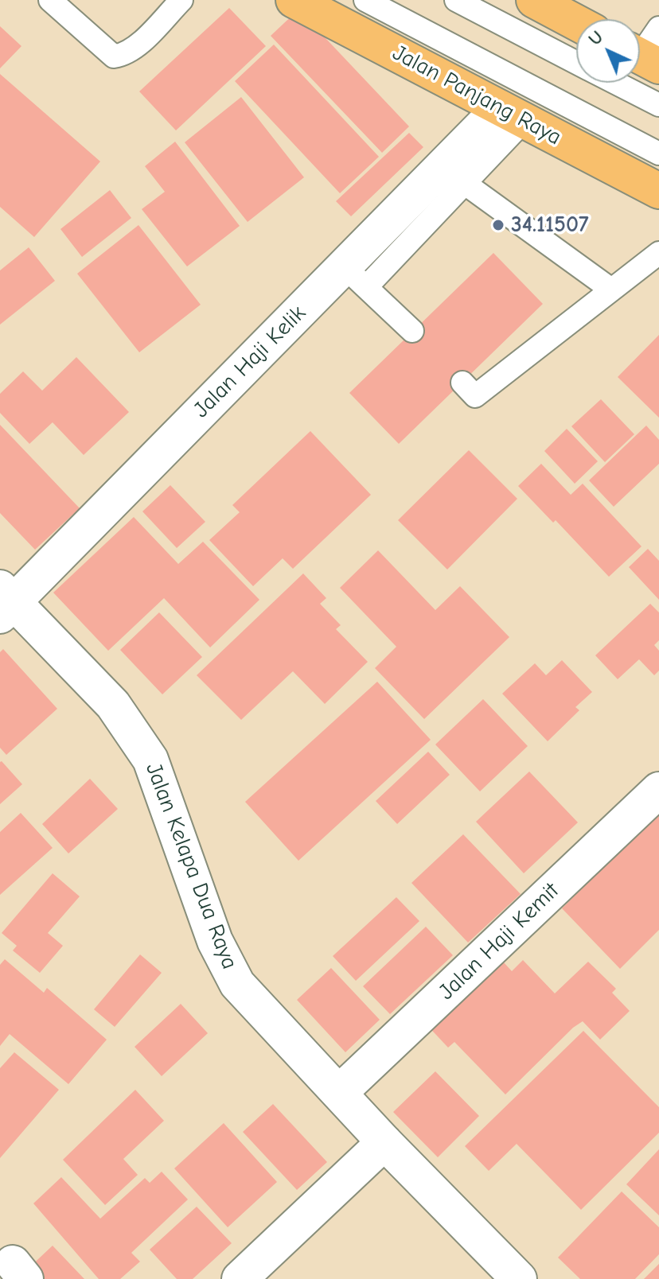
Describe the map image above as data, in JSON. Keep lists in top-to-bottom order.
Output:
{
  "streets": {
    "main road": ["Jalan Panjang Raya"],
    "street": ["Jalan Haji Kelik", "Jalan Kelapa Dua Raya", "Jalan Haji Kemit"]
  },
  "crossings": [
    ["Jalan Panjang Raya", "Jalan Haji Kelik"],
    ["Jalan Haji Kelik", "Jalan Kelapa Dua Raya"],
    ["Jalan Kelapa Dua Raya", "Jalan Haji Kemit"]
  ],
  "places": ["34.11507"],
  "north": "top left"
}
